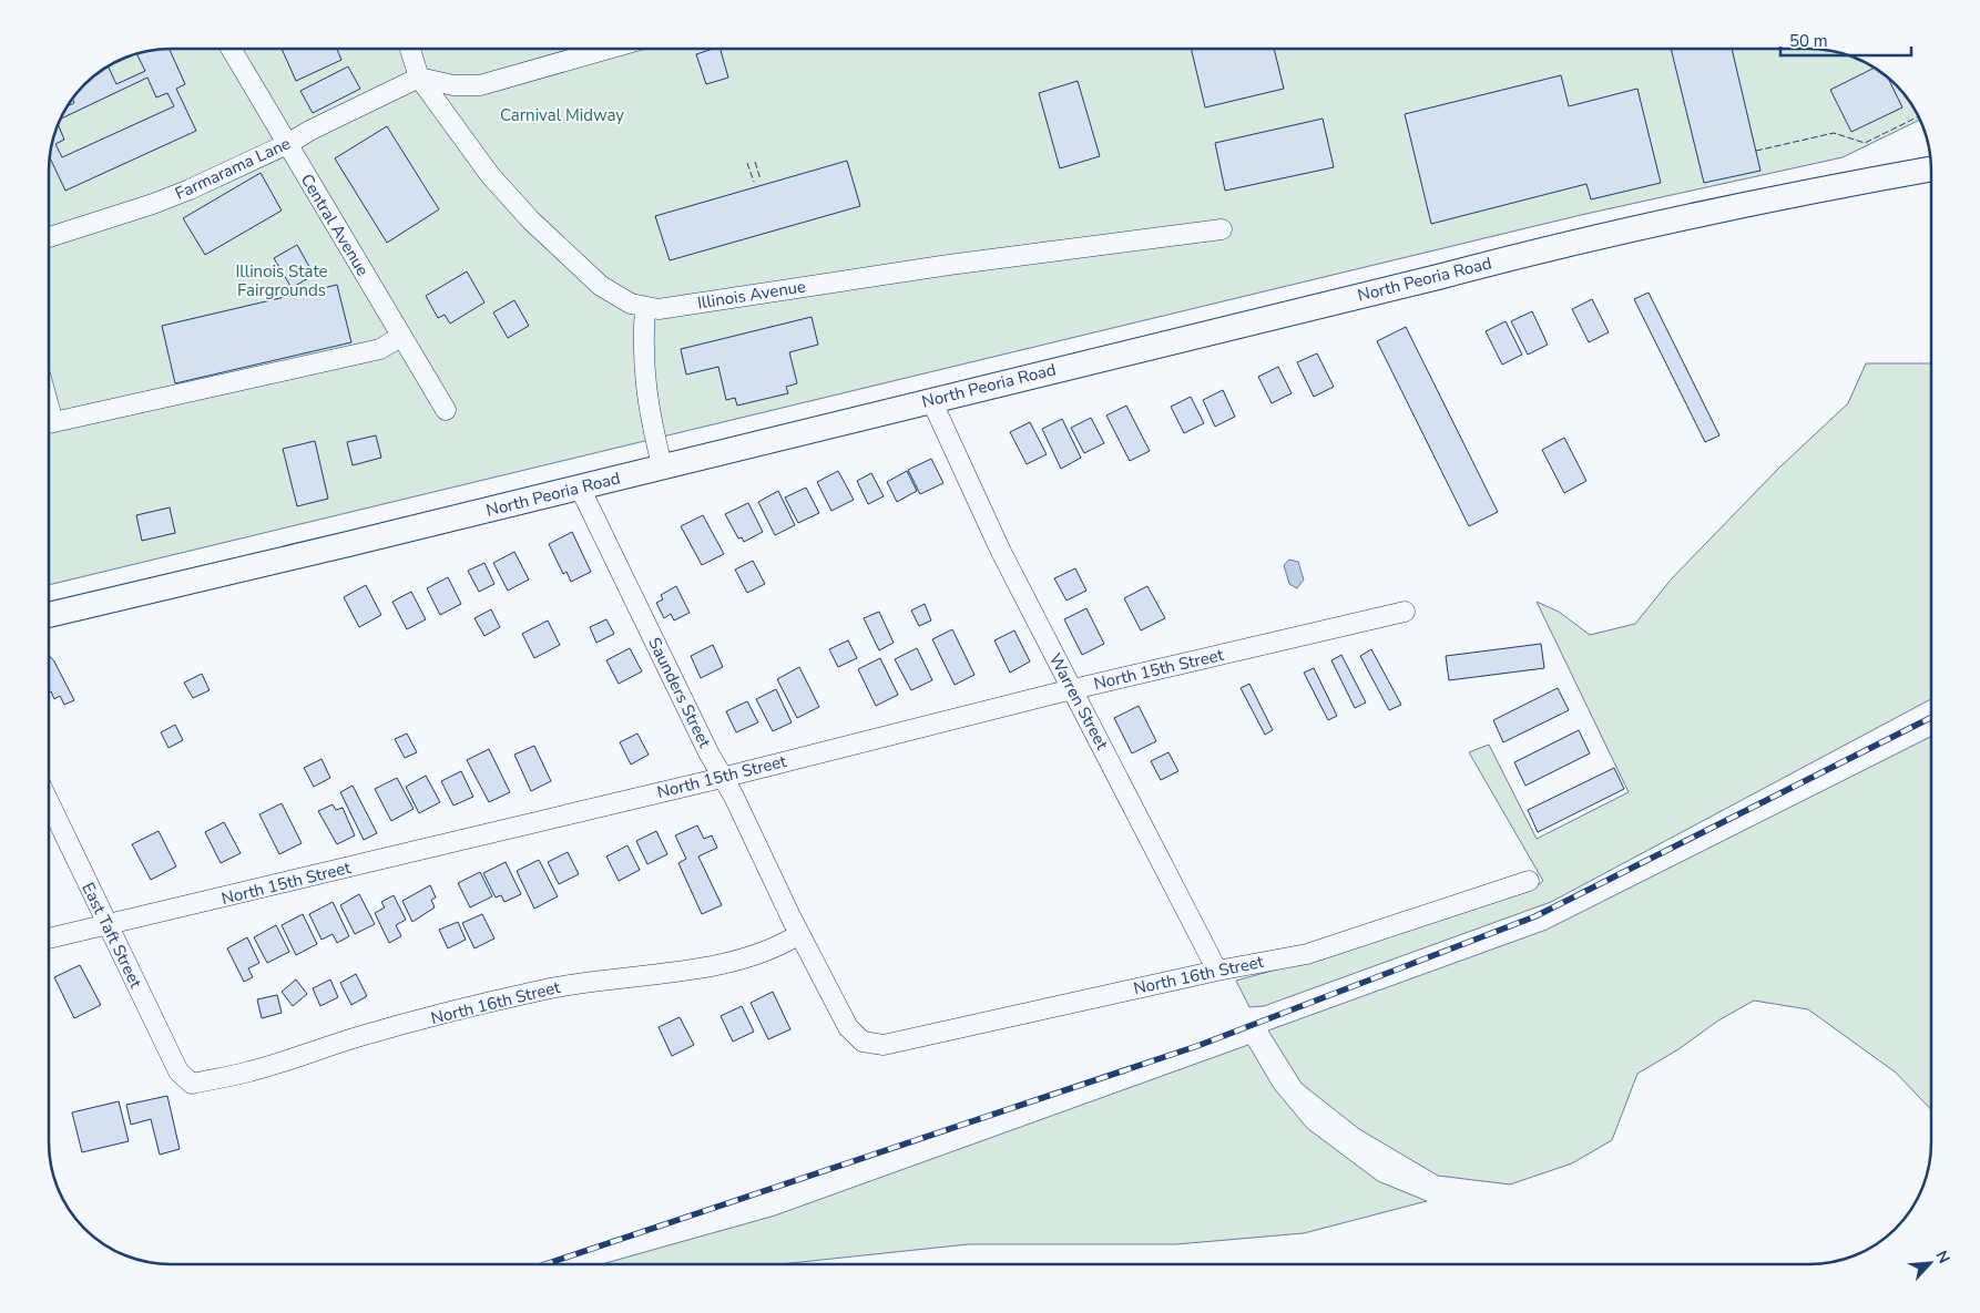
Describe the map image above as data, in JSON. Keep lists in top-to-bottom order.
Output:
{
  "streets": {
    "main road": ["North Peoria Road"],
    "street": [
      "Farmarama Lane",
      "Central Avenue",
      "Illinois Avenue",
      "North 15th Street",
      "Saunders Street",
      "Warren Street",
      "East Taft Street",
      "North 16th Street"
    ]
  },
  "crossings": [
    ["Farmarama Lane", "Central Avenue"],
    ["Farmarama Lane", "Illinois Avenue"],
    ["North Peoria Road", "Saunders Street"],
    ["North Peoria Road", "Warren Street"],
    ["North 15th Street", "Saunders Street"],
    ["North 15th Street", "Warren Street"],
    ["North 15th Street", "East Taft Street"],
    ["Saunders Street", "North 16th Street"],
    ["Warren Street", "North 16th Street"],
    ["East Taft Street", "North 16th Street"]
  ],
  "parks": ["Carnival Midway", "Illinois State Fairgrounds"],
  "scale_bar": "50 m",
  "north": "top right"
}
